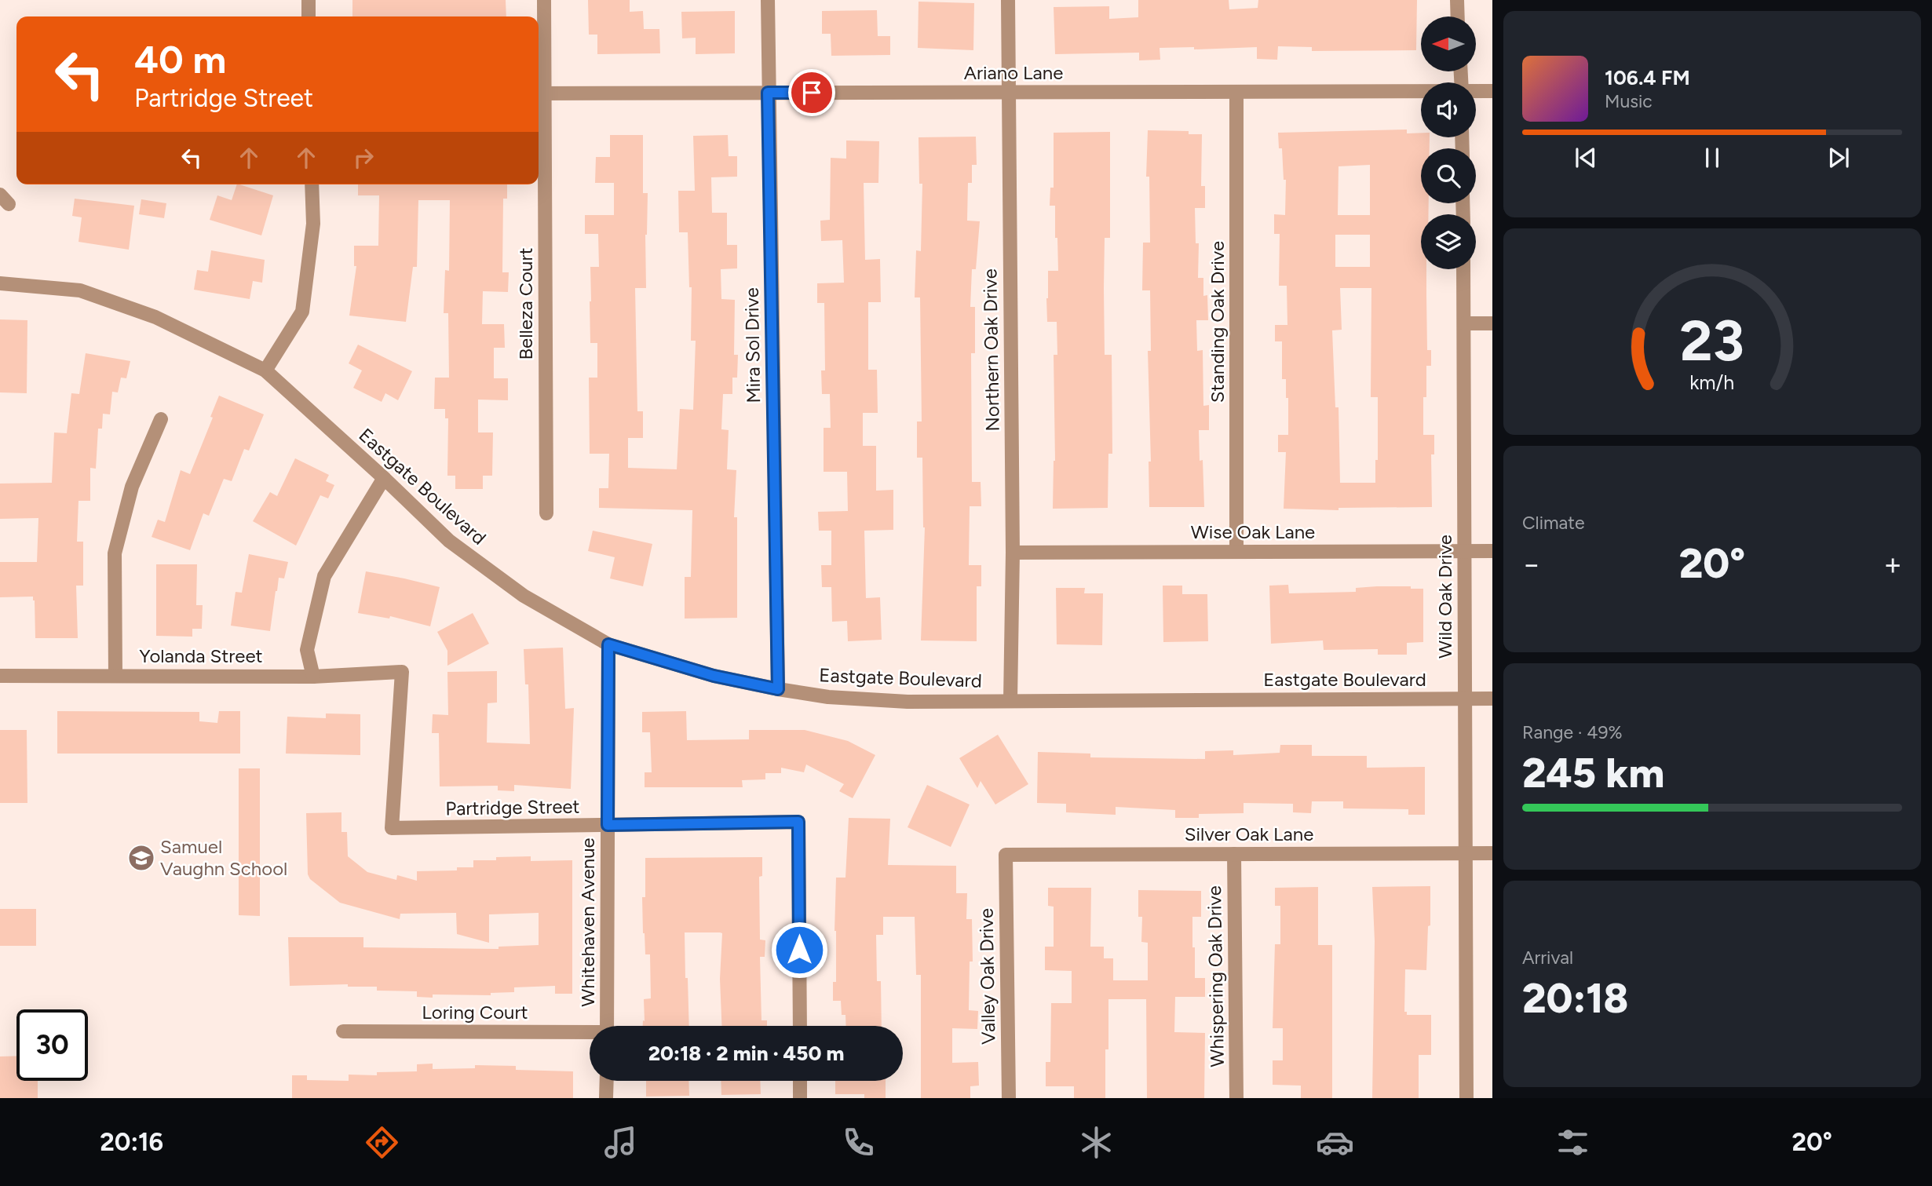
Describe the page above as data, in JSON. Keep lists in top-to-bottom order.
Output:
{
  "streets": {
    "street": [
      "Ariano Lane",
      "Belleza Court",
      "Standing Oak Drive",
      "Mira Sol Drive",
      "Northern Oak Drive",
      "Eastgate Boulevard",
      "Wise Oak Lane",
      "Wild Oak Drive",
      "Yolanda Street",
      "Partridge Street",
      "Silver Oak Lane",
      "Whitehaven Avenue",
      "Valley Oak Drive",
      "Whispering Oak Drive",
      "Loring Court"
    ]
  },
  "crossings": [
    ["Ariano Lane", "Belleza Court"],
    ["Ariano Lane", "Standing Oak Drive"],
    ["Ariano Lane", "Mira Sol Drive"],
    ["Ariano Lane", "Northern Oak Drive"],
    ["Standing Oak Drive", "Wise Oak Lane"],
    ["Mira Sol Drive", "Eastgate Boulevard"],
    ["Northern Oak Drive", "Eastgate Boulevard"],
    ["Northern Oak Drive", "Wise Oak Lane"],
    ["Eastgate Boulevard", "Wild Oak Drive"],
    ["Eastgate Boulevard", "Whitehaven Avenue"],
    ["Wise Oak Lane", "Wild Oak Drive"],
    ["Wild Oak Drive", "Silver Oak Lane"],
    ["Yolanda Street", "Partridge Street"],
    ["Partridge Street", "Whitehaven Avenue"],
    ["Silver Oak Lane", "Valley Oak Drive"],
    ["Silver Oak Lane", "Whispering Oak Drive"]
  ],
  "places": {
    "school or university": ["Samuel Vaughn School"]
  },
  "north": "left",
  "page": {
    "turn": ["40 m", "Partridge Street"],
    "song": ["106.4 FM", "Music"],
    "tile": [
      "Climate",
      ["Range · 49%", "245 km"],
      ["Arrival", "20:18"]
    ],
    "heat": ["−", "20°", "+"],
    "limit": "30",
    "trip": "20:18 · 2 min · 450 m",
    "tabs": ["20:16", "20°"],
    "gauge": ["23", "km/h"]
  }
}
